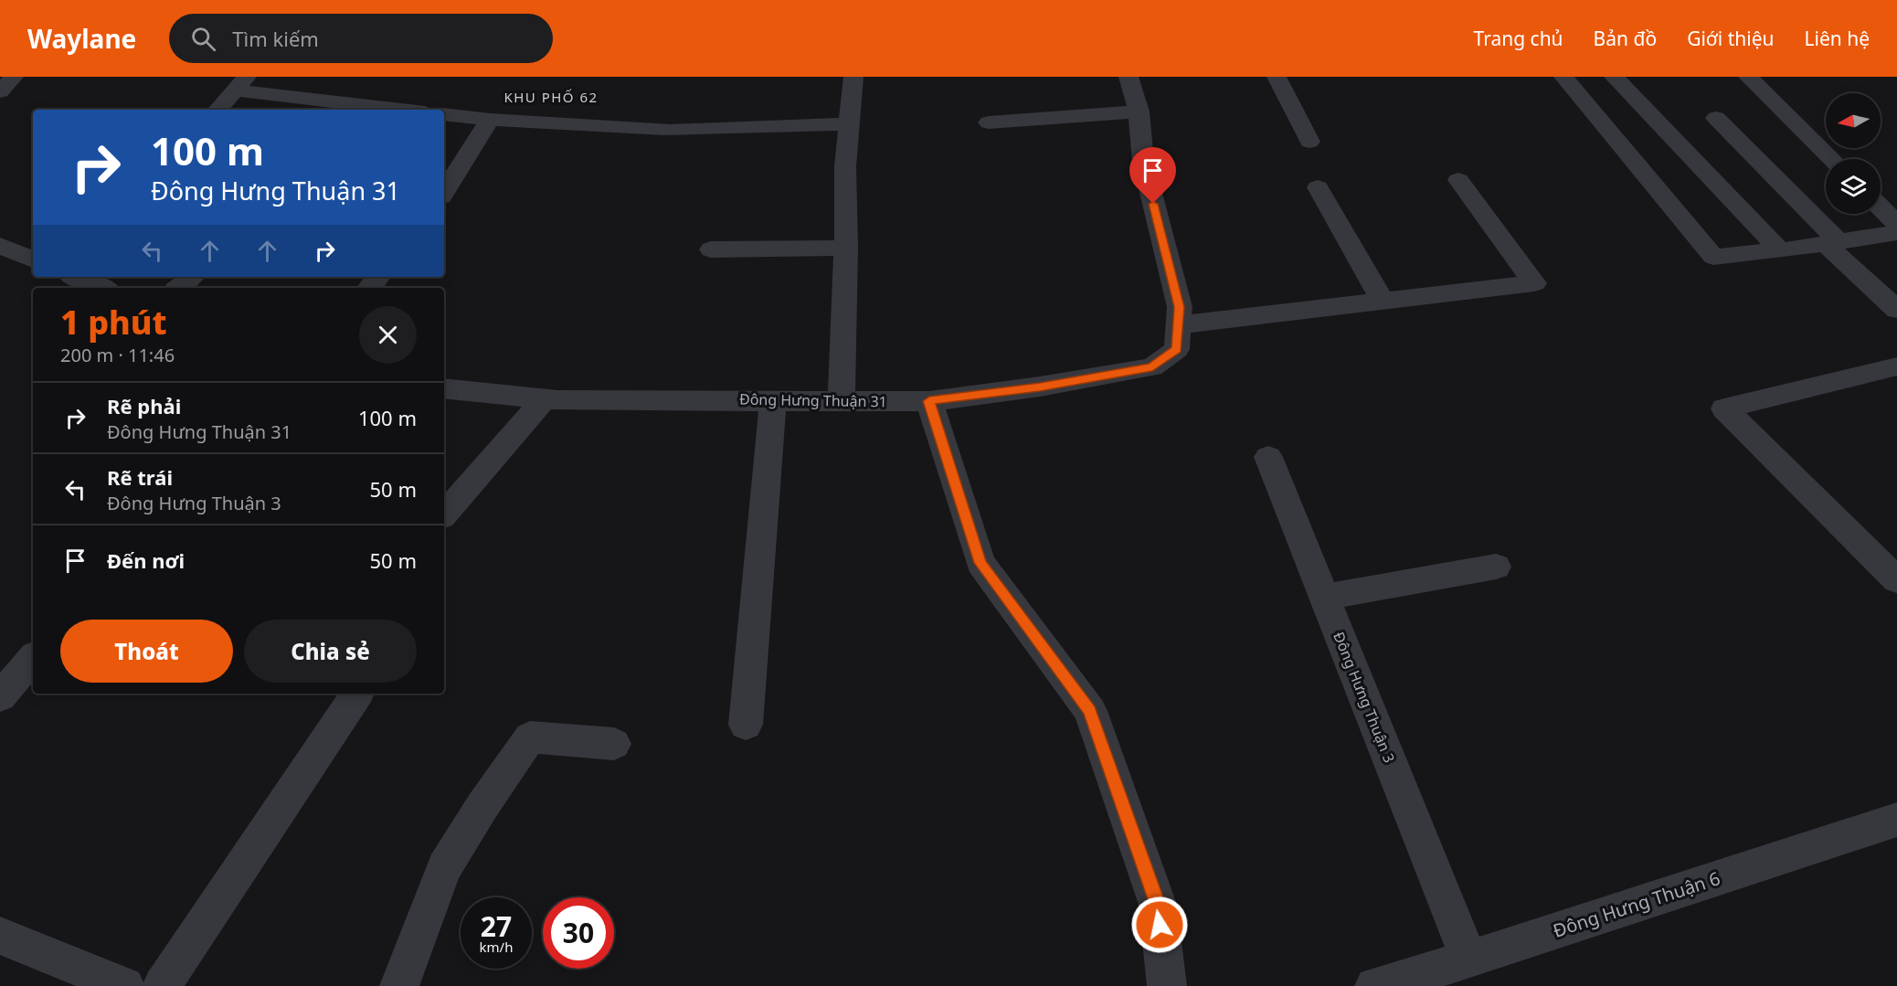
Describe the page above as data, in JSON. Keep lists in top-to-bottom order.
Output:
{
  "streets": {
    "street": ["Đông Hưng Thuận 31", "Đông Hưng Thuận 3", "Đông Hưng Thuận 6"]
  },
  "crossings": [
    ["Đông Hưng Thuận 3", "Đông Hưng Thuận 6"]
  ],
  "districts": ["KHU PHỐ 62"],
  "north": "left",
  "page": {
    "header": "Waylane",
    "search": "Tìm kiếm",
    "nav": [
      "Trang chủ",
      "Bản đồ",
      "Giới thiệu",
      "Liên hệ"
    ],
    "turn": ["100 m", "Đông Hưng Thuận 31"],
    "heading": ["1 phút", "200 m · 11:46"],
    "list": [
      {
        "name": "Rẽ phải",
        "note": "Đông Hưng Thuận 31",
        "value": "100 m"
      },
      {
        "name": "Rẽ trái",
        "note": "Đông Hưng Thuận 3",
        "value": "50 m"
      },
      {
        "name": "Đến nơi",
        "value": "50 m"
      }
    ],
    "buttons": ["Thoát", "Chia sẻ"],
    "speed": "27 km/h",
    "limit": "30"
  }
}
